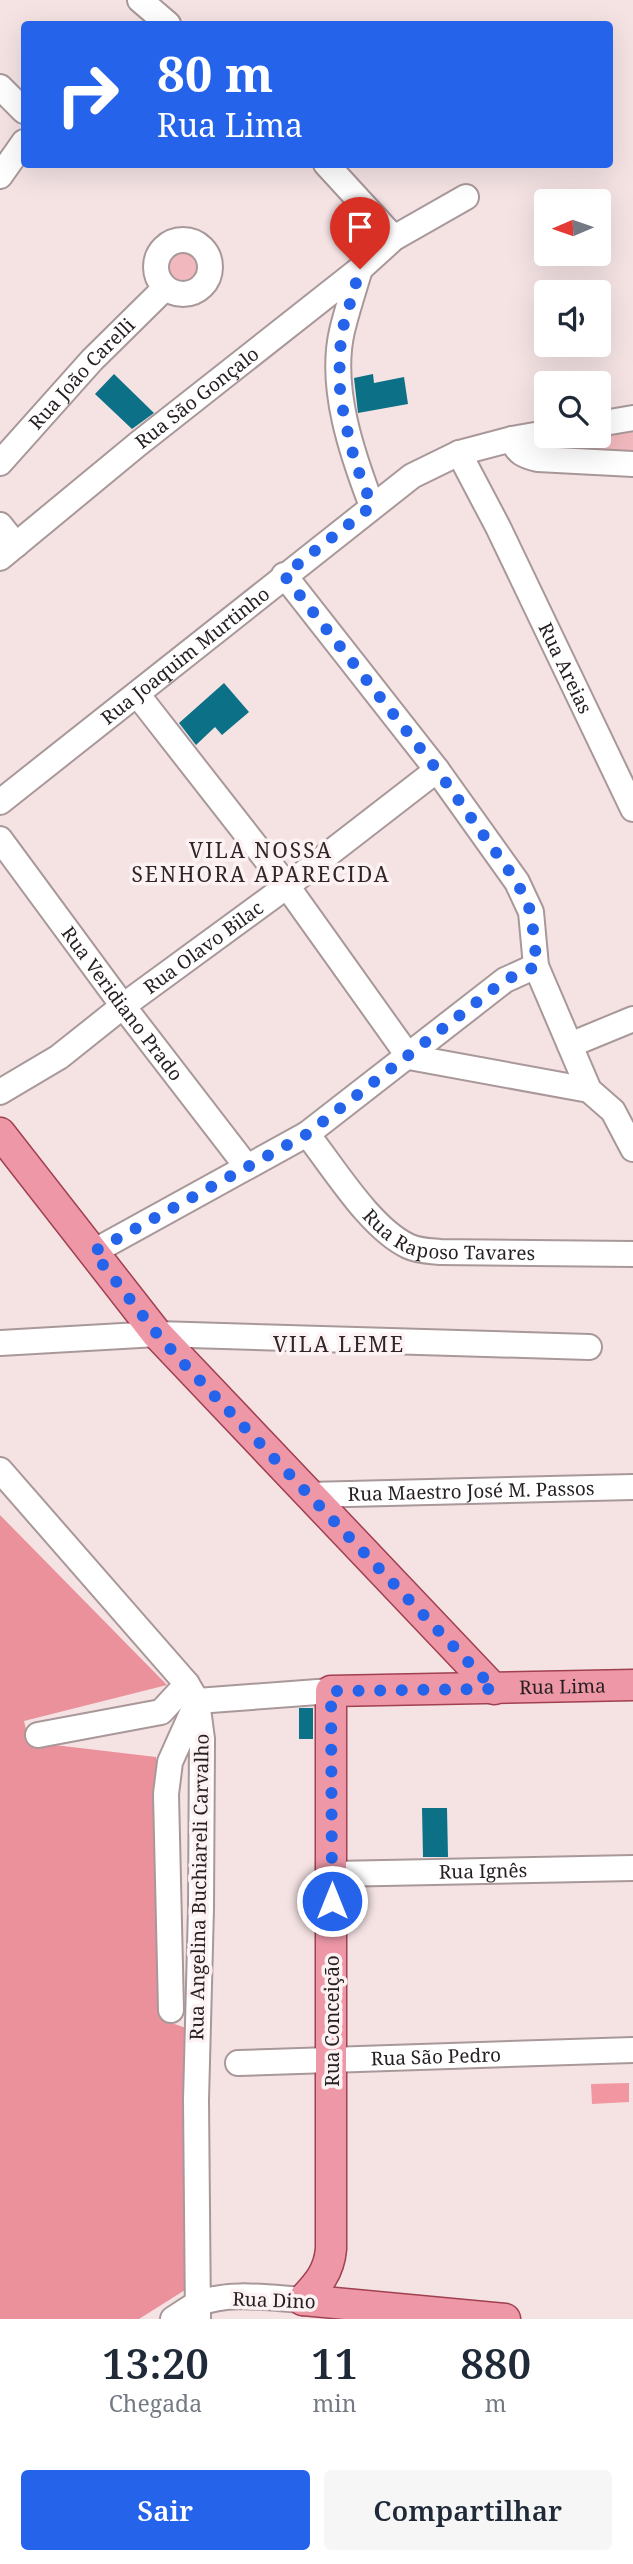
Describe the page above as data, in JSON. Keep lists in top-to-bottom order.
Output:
{
  "streets": {
    "main road": ["Rua Lima", "Rua Conceição", "Rua Dino"],
    "street": [
      "Rua João Carelli",
      "Rua São Gonçalo",
      "Rua Joaquim Murtinho",
      "Rua Areias",
      "Rua Olavo Bilac",
      "Rua Veridiano Prado",
      "Rua Raposo Tavares",
      "Rua Maestro José M. Passos",
      "Rua Ignês",
      "Rua Angelina Buchiareli Carvalho",
      "Rua São Pedro"
    ]
  },
  "crossings": [
    ["Rua Joaquim Murtinho", "Rua Areias"],
    ["Rua Olavo Bilac", "Rua Veridiano Prado"],
    ["Rua Lima", "Rua Angelina Buchiareli Carvalho"],
    ["Rua Lima", "Rua Conceição"],
    ["Rua Ignês", "Rua Conceição"],
    ["Rua Angelina Buchiareli Carvalho", "Rua Dino"],
    ["Rua Conceição", "Rua São Pedro"],
    ["Rua Conceição", "Rua Dino"]
  ],
  "districts": ["VILA NOSSA SENHORA APARECIDA", "VILA LEME"],
  "north": "left",
  "page": {
    "turn": ["80 m", "Rua Lima"],
    "eta": [
      "13:20",
      "Chegada",
      "11",
      "min",
      "880",
      "m"
    ],
    "buttons": ["Sair", "Compartilhar"]
  }
}
